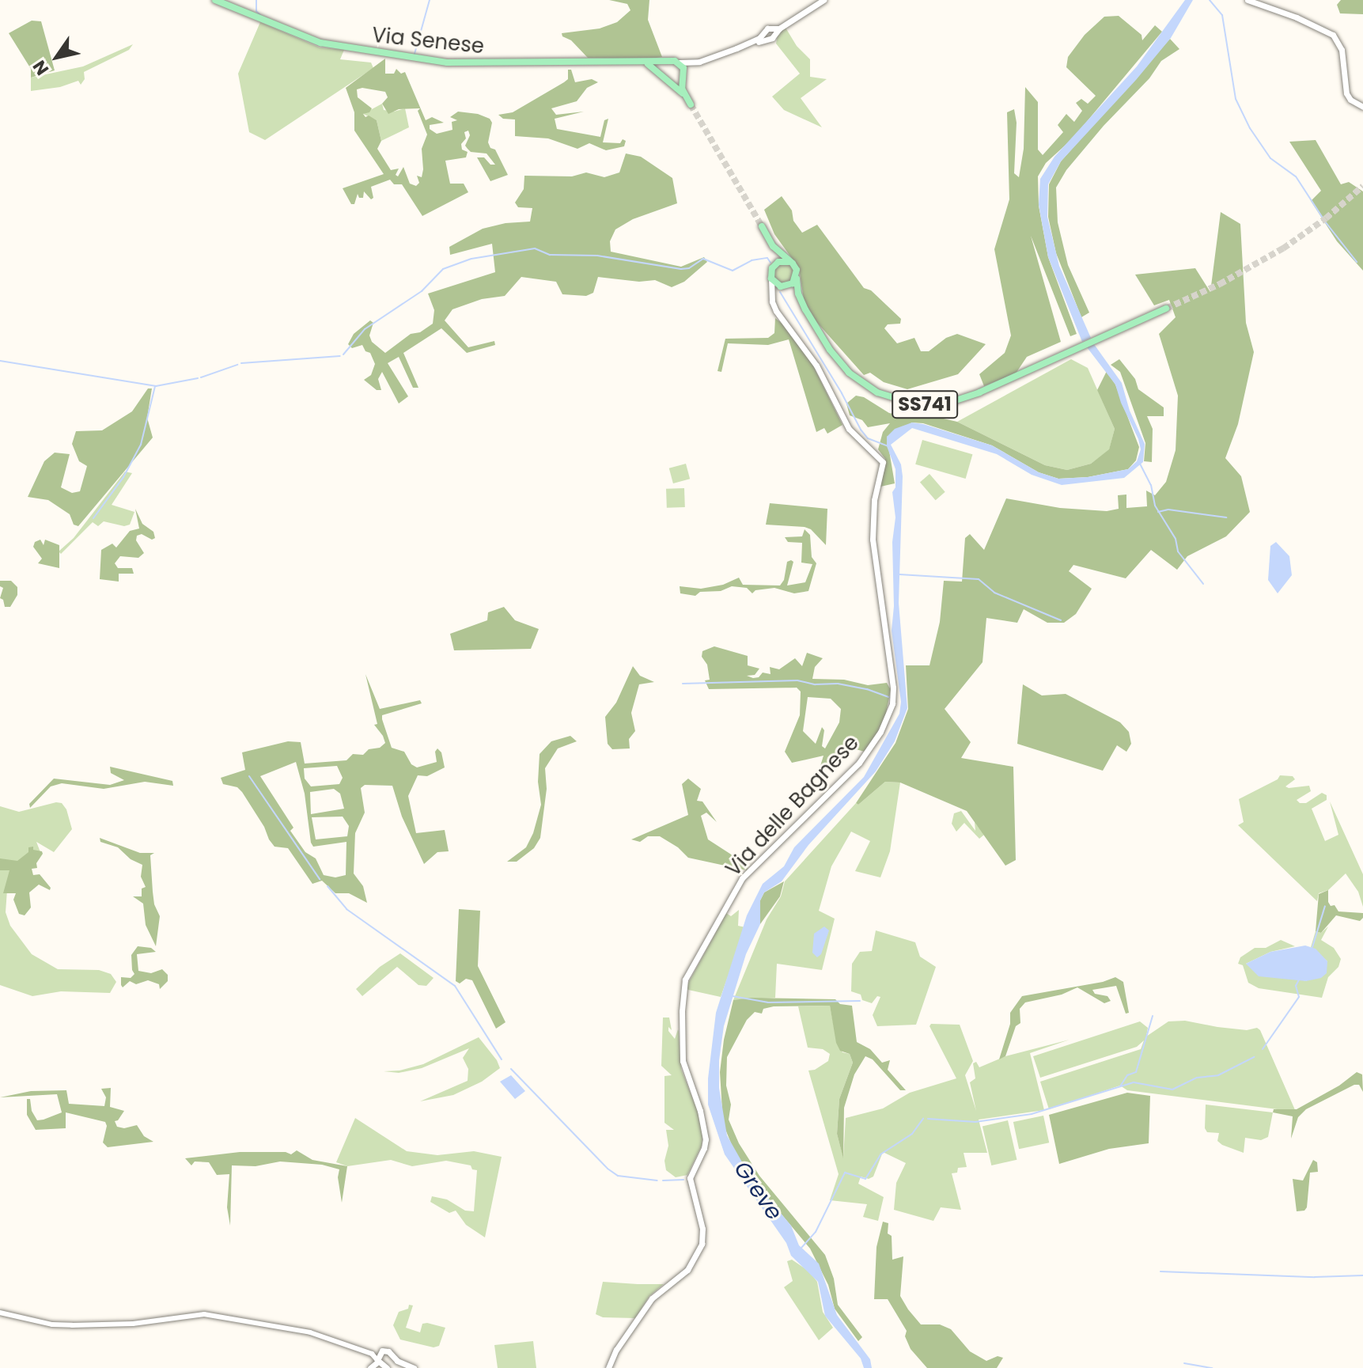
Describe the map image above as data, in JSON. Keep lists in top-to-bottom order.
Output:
{
  "streets": {
    "main road": ["Via Senese", "SS741", "Via delle Bagnese"]
  },
  "crossings": [
    ["SS741", "Via delle Bagnese"]
  ],
  "water": ["Greve"],
  "north": "bottom left"
}
